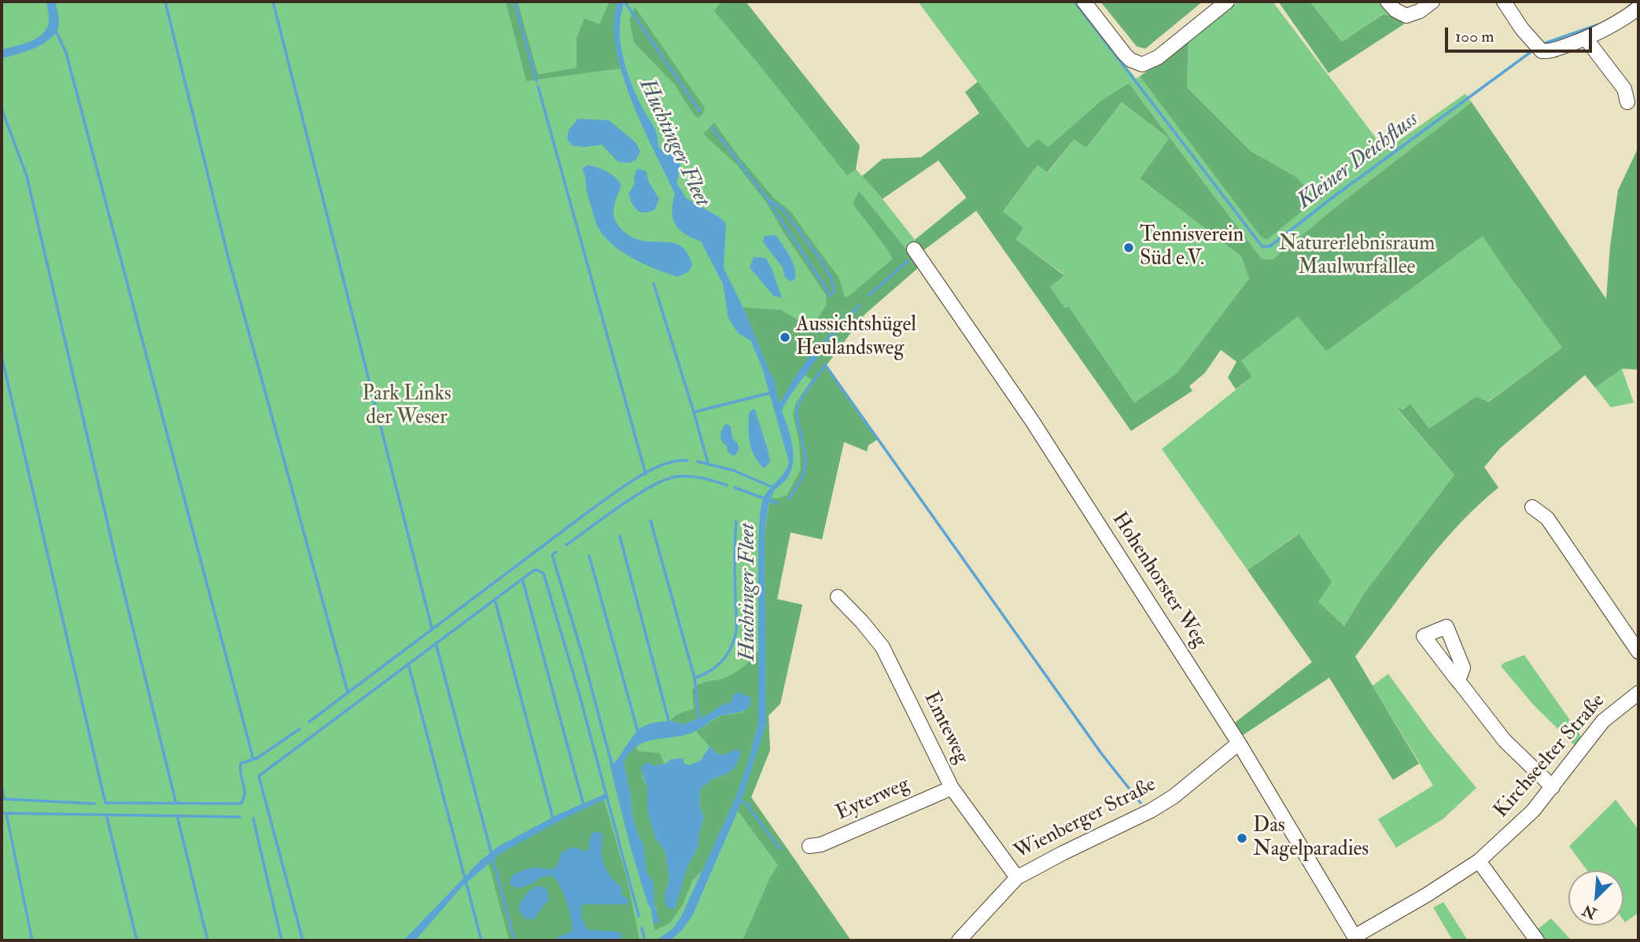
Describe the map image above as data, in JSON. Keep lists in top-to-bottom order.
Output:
{
  "streets": {
    "street": [
      "Hohenhorster Weg",
      "Emteweg",
      "Kirchseelter Straße",
      "Eyterweg",
      "Wienberger Straße"
    ]
  },
  "crossings": [
    ["Hohenhorster Weg", "Kirchseelter Straße"],
    ["Hohenhorster Weg", "Wienberger Straße"],
    ["Emteweg", "Eyterweg"],
    ["Emteweg", "Wienberger Straße"]
  ],
  "water": ["Huchtinger Fleet", "Kleiner Deichfluss"],
  "parks": ["Naturerlebnisraum Maulwurfallee", "Park Links der Weser"],
  "places": ["Tennisverein Süd e.V.", "Aussichtshügel Heulandsweg", "Das Nagelparadies"],
  "scale_bar": "100 m",
  "north": "bottom left"
}
